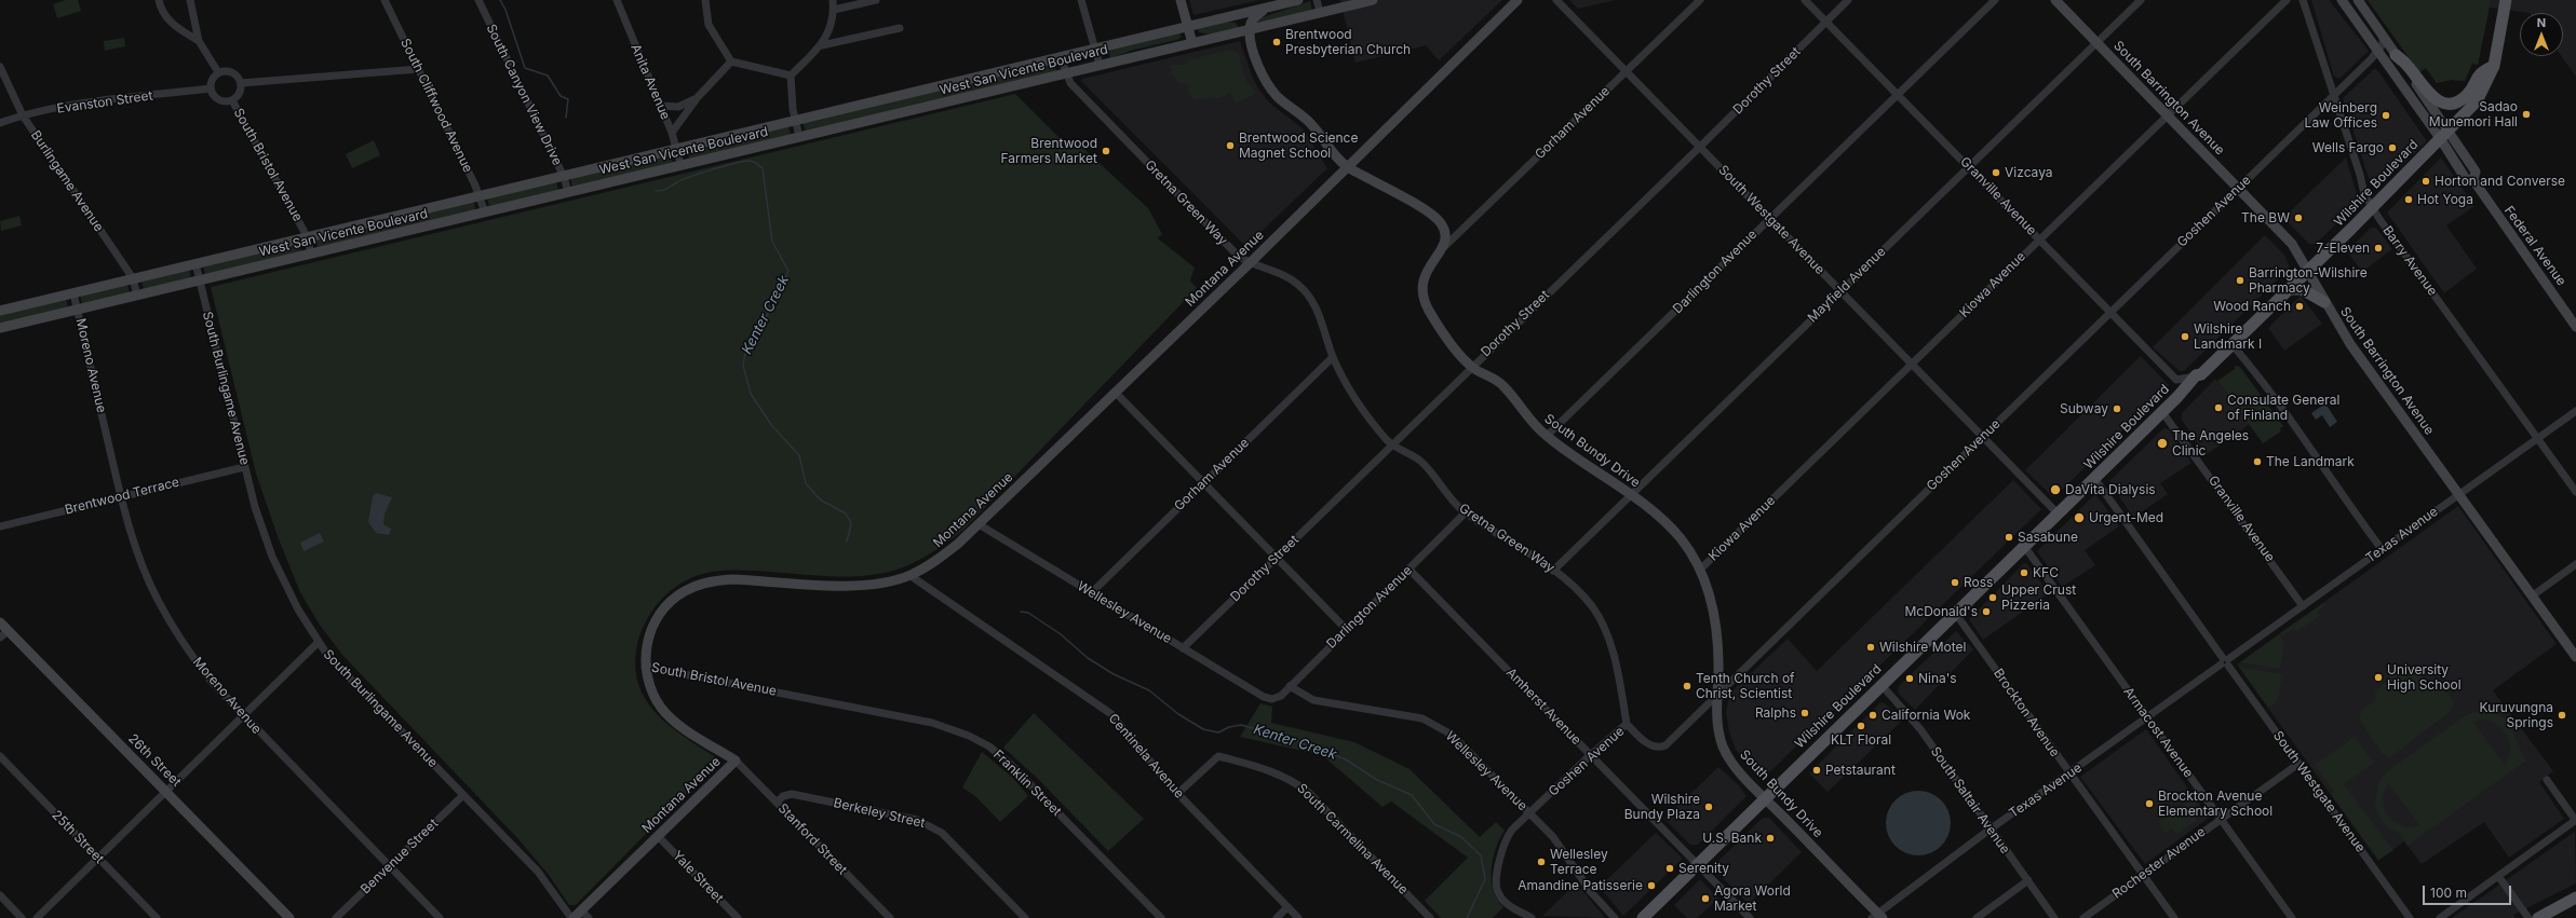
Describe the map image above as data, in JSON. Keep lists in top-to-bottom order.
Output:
{
  "streets": {
    "main road": ["Wilshire Boulevard"],
    "street": [
      "West San Vicente Boulevard",
      "Dorothy Street",
      "Anita Avenue",
      "South Canyon View Drive",
      "South Barrington Avenue",
      "Evanston Street",
      "South Cliffwood Avenue",
      "Gorham Avenue",
      "South Bristol Avenue",
      "Burlingame Avenue",
      "Granville Avenue",
      "Gretna Green Way",
      "Goshen Avenue",
      "South Westgate Avenue",
      "Federal Avenue",
      "Barry Avenue",
      "Montana Avenue",
      "Darlington Avenue",
      "Mayfield Avenue",
      "Kiowa Avenue",
      "Moreno Avenue",
      "South Burlingame Avenue",
      "South Bundy Drive",
      "Brentwood Terrace",
      "Texas Avenue",
      "Wellesley Avenue",
      "Amherst Avenue",
      "Brockton Avenue",
      "Armacost Avenue",
      "Centinela Avenue",
      "26th Street",
      "Franklin Street",
      "South Saltair Avenue",
      "Berkeley Street",
      "25th Street",
      "Stanford Street",
      "South Carmelina Avenue",
      "Benvenue Street",
      "Rochester Avenue",
      "Yale Street"
    ]
  },
  "crossings": [
    ["West San Vicente Boulevard", "Anita Avenue"],
    ["West San Vicente Boulevard", "South Canyon View Drive"],
    ["West San Vicente Boulevard", "South Cliffwood Avenue"],
    ["West San Vicente Boulevard", "South Bristol Avenue"],
    ["West San Vicente Boulevard", "Burlingame Avenue"],
    ["West San Vicente Boulevard", "Gretna Green Way"],
    ["West San Vicente Boulevard", "Moreno Avenue"],
    ["West San Vicente Boulevard", "South Burlingame Avenue"],
    ["Dorothy Street", "Granville Avenue"],
    ["Dorothy Street", "Gretna Green Way"],
    ["Dorothy Street", "South Westgate Avenue"],
    ["Dorothy Street", "South Bundy Drive"],
    ["Dorothy Street", "Wellesley Avenue"],
    ["South Barrington Avenue", "Wilshire Boulevard"],
    ["South Barrington Avenue", "Goshen Avenue"],
    ["South Barrington Avenue", "Mayfield Avenue"],
    ["South Barrington Avenue", "Kiowa Avenue"],
    ["South Barrington Avenue", "Texas Avenue"],
    ["Evanston Street", "South Bristol Avenue"],
    ["Evanston Street", "Burlingame Avenue"],
    ["Gorham Avenue", "Gretna Green Way"],
    ["Gorham Avenue", "South Westgate Avenue"],
    ["Gorham Avenue", "South Bundy Drive"],
    ["Gorham Avenue", "Wellesley Avenue"],
    ["South Bristol Avenue", "Montana Avenue"],
    ["South Bristol Avenue", "Franklin Street"],
    ["Wilshire Boulevard", "Granville Avenue"],
    ["Wilshire Boulevard", "South Westgate Avenue"],
    ["Wilshire Boulevard", "Federal Avenue"],
    ["Wilshire Boulevard", "Barry Avenue"],
    ["Wilshire Boulevard", "South Bundy Drive"],
    ["Wilshire Boulevard", "Amherst Avenue"],
    ["Wilshire Boulevard", "Brockton Avenue"],
    ["Wilshire Boulevard", "Armacost Avenue"],
    ["Wilshire Boulevard", "South Saltair Avenue"],
    ["Granville Avenue", "Goshen Avenue"],
    ["Granville Avenue", "Darlington Avenue"],
    ["Granville Avenue", "Mayfield Avenue"],
    ["Granville Avenue", "Kiowa Avenue"],
    ["Granville Avenue", "Texas Avenue"],
    ["Gretna Green Way", "Goshen Avenue"],
    ["Gretna Green Way", "Montana Avenue"],
    ["Gretna Green Way", "Darlington Avenue"],
    ["Gretna Green Way", "Mayfield Avenue"],
    ["Goshen Avenue", "South Westgate Avenue"],
    ["Goshen Avenue", "Barry Avenue"],
    ["Goshen Avenue", "South Bundy Drive"],
    ["Goshen Avenue", "Wellesley Avenue"],
    ["Goshen Avenue", "Amherst Avenue"],
    ["South Westgate Avenue", "Darlington Avenue"],
    ["South Westgate Avenue", "Mayfield Avenue"],
    ["South Westgate Avenue", "Kiowa Avenue"],
    ["South Westgate Avenue", "Texas Avenue"],
    ["South Westgate Avenue", "Rochester Avenue"],
    ["Barry Avenue", "Texas Avenue"],
    ["Montana Avenue", "South Burlingame Avenue"],
    ["Montana Avenue", "Wellesley Avenue"],
    ["Montana Avenue", "Centinela Avenue"],
    ["Montana Avenue", "Stanford Street"],
    ["Montana Avenue", "Yale Street"],
    ["Darlington Avenue", "South Bundy Drive"],
    ["Darlington Avenue", "Wellesley Avenue"],
    ["Darlington Avenue", "Amherst Avenue"],
    ["Mayfield Avenue", "South Bundy Drive"],
    ["Kiowa Avenue", "South Bundy Drive"],
    ["Moreno Avenue", "Brentwood Terrace"],
    ["Moreno Avenue", "Benvenue Street"],
    ["South Burlingame Avenue", "Brentwood Terrace"],
    ["South Burlingame Avenue", "Benvenue Street"],
    ["South Bundy Drive", "Texas Avenue"],
    ["Texas Avenue", "Brockton Avenue"],
    ["Texas Avenue", "Armacost Avenue"],
    ["Texas Avenue", "South Saltair Avenue"],
    ["Brockton Avenue", "Rochester Avenue"],
    ["Armacost Avenue", "Rochester Avenue"],
    ["Centinela Avenue", "South Carmelina Avenue"],
    ["Berkeley Street", "Stanford Street"]
  ],
  "water": ["Kenter Creek"],
  "places": [
    "Brentwood Presbyterian Church",
    "Sadao Munemori Hall",
    "Weinberg Law Offices",
    "Brentwood Science Magnet School",
    "Wells Fargo",
    "Brentwood Farmers Market",
    "Vizcaya",
    "Horton and Converse",
    "Hot Yoga",
    "The BW",
    "7-Eleven",
    "Barrington-Wilshire Pharmacy",
    "Wood Ranch",
    "Wilshire Landmark I",
    "Consulate General of Finland",
    "Subway",
    "The Angeles Clinic",
    "The Landmark",
    "DaVita Dialysis",
    "Urgent-Med",
    "Sasabune",
    "KFC",
    "Ross",
    "Upper Crust Pizzeria",
    "McDonald's",
    "Wilshire Motel",
    "University High School",
    "Nina's",
    "Tenth Church of Christ, Scientist",
    "Ralphs",
    "California Wok",
    "Kuruvungna Springs",
    "KLT Floral",
    "Petstaurant",
    "Brockton Avenue Elementary School",
    "Wilshire Bundy Plaza",
    "U.S. Bank",
    "Wellesley Terrace",
    "Serenity",
    "Amandine Patisserie",
    "Agora World Market"
  ],
  "scale_bar": "100 m",
  "north": "top"
}
